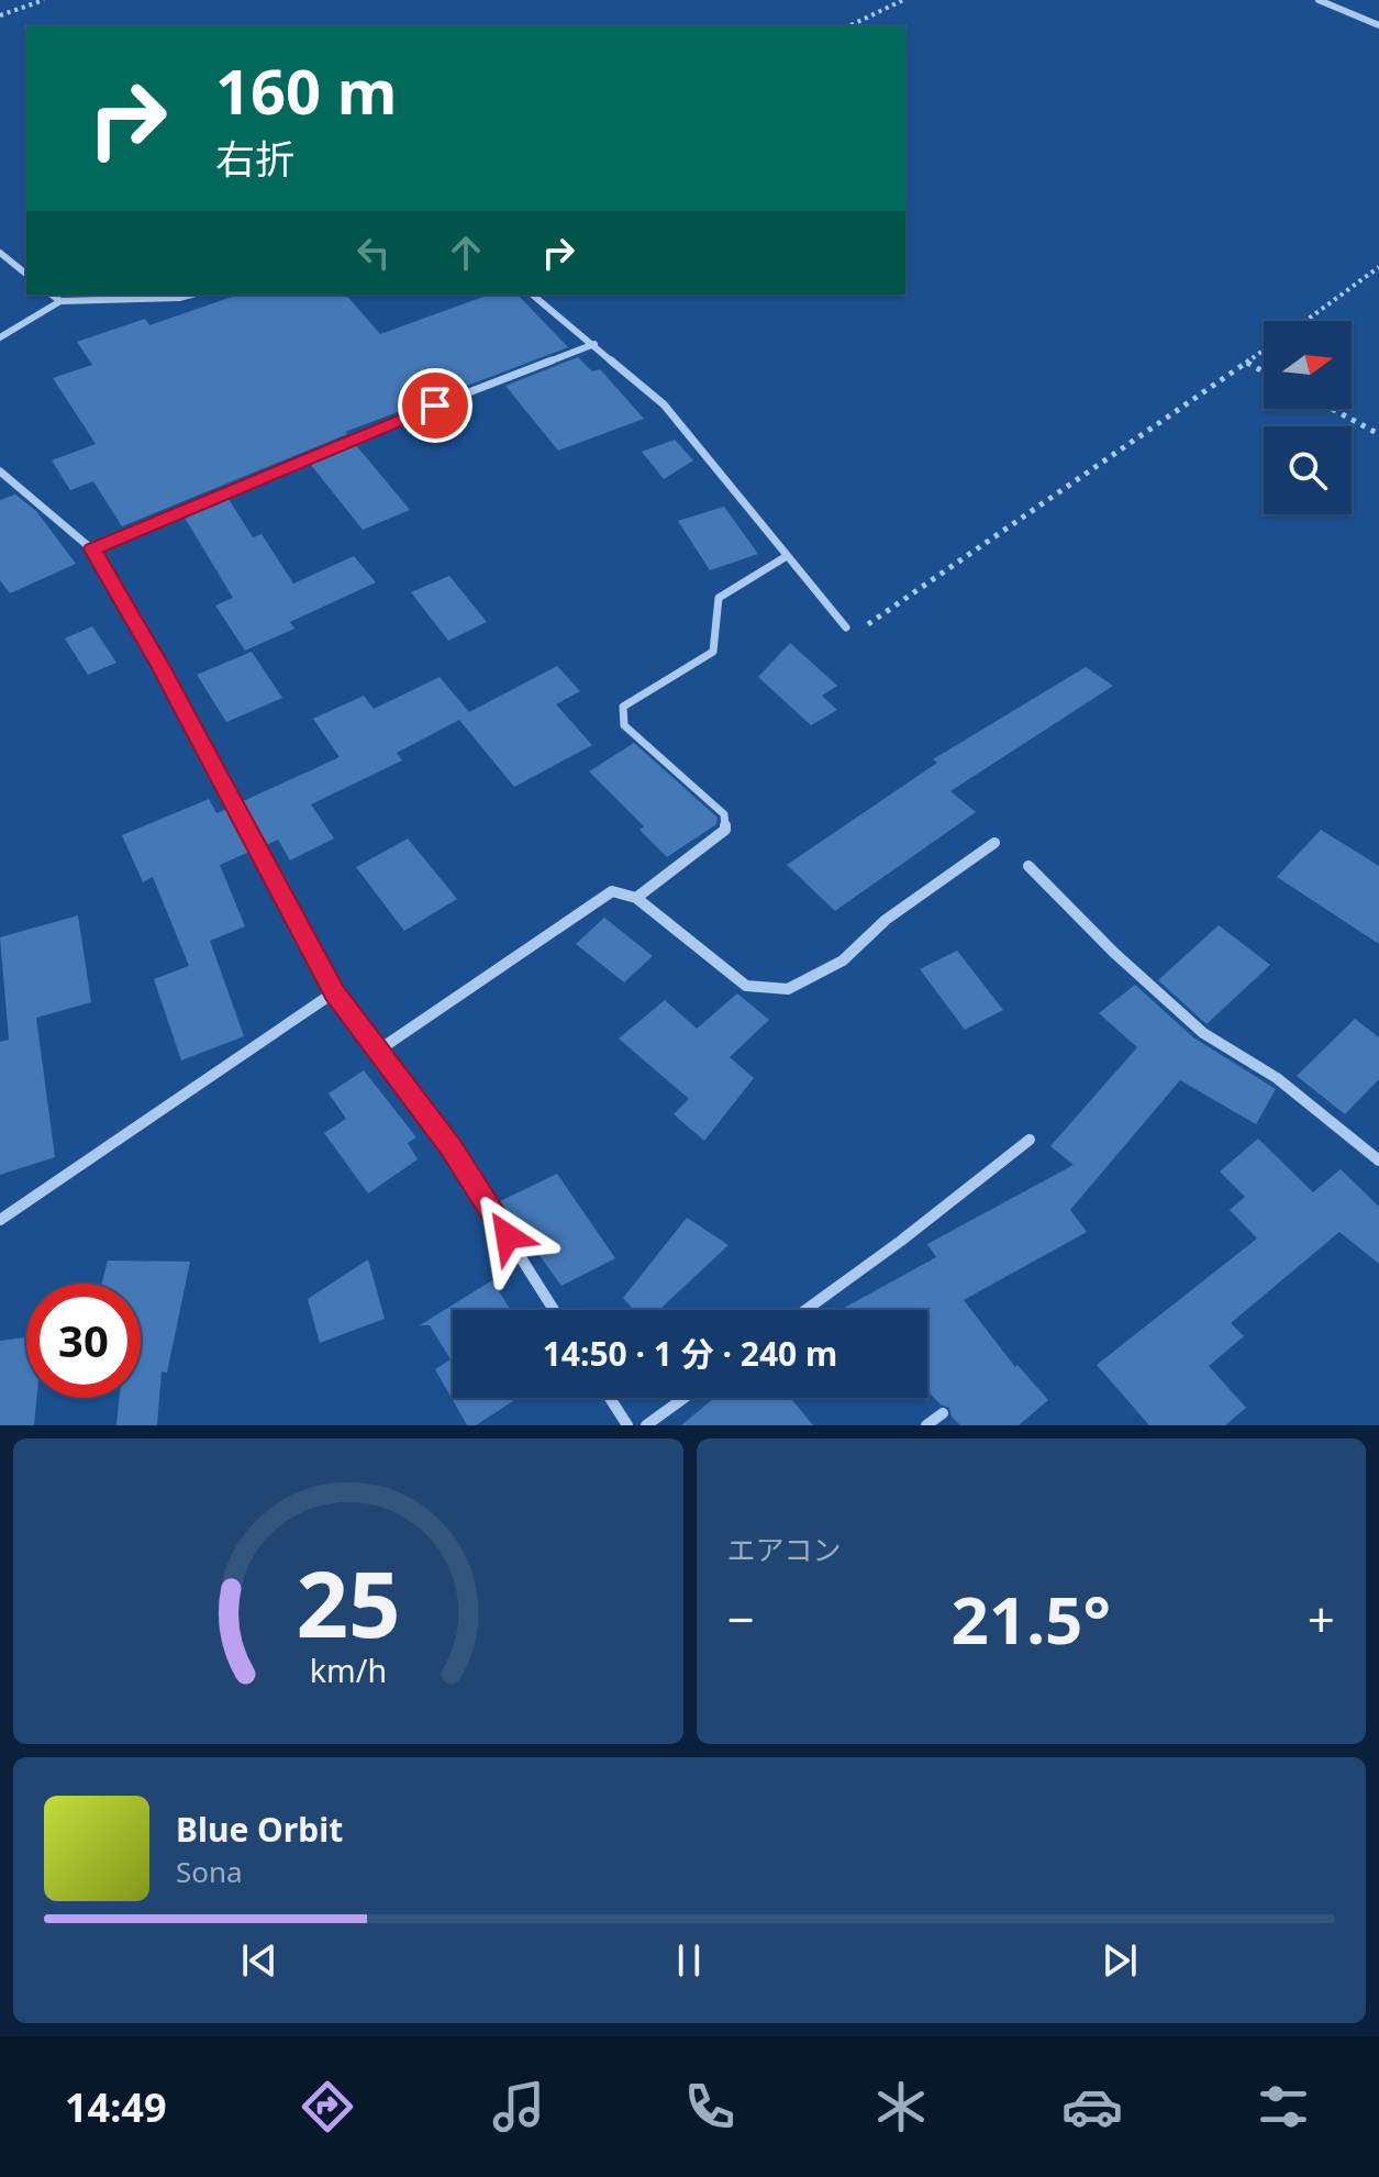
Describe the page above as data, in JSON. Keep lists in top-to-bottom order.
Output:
{
  "north": "right",
  "page": {
    "turn": ["160 m", "右折"],
    "limit": "30",
    "trip": "14:50 · 1 分 · 240 m",
    "tile": "エアコン",
    "heat": ["−", "21.5°", "+"],
    "song": ["Blue Orbit", "Sona"],
    "tabs": "14:49",
    "gauge": ["25", "km/h"]
  }
}
